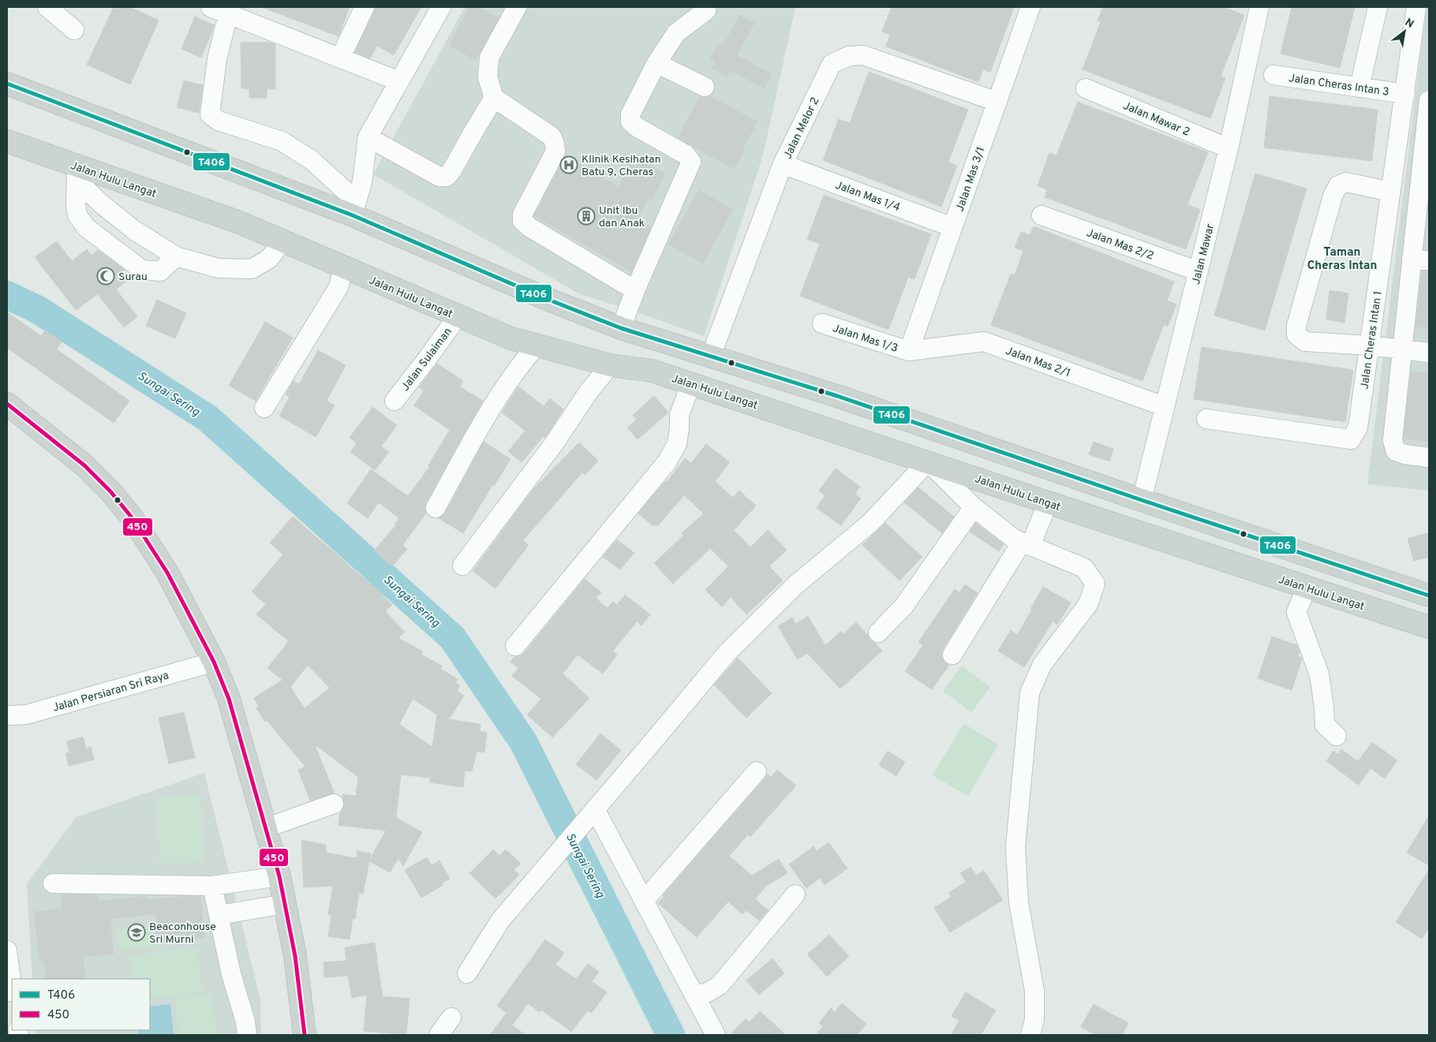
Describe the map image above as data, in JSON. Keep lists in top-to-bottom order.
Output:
{
  "streets": {
    "main road": ["Jalan Hulu Langat"],
    "street": [
      "Jalan Cheras Intan 3",
      "Jalan Mawar 2",
      "Jalan Melor 2",
      "Jalan Mas 3/1",
      "Jalan Mas 1/4",
      "Jalan Mas 2/2",
      "Jalan Mawar",
      "Jalan Mas 1/3",
      "Jalan Cheras Intan 1",
      "Jalan Sulaiman",
      "Jalan Mas 2/1",
      "Jalan Persiaran Sri Raya"
    ]
  },
  "crossings": [
    ["Jalan Cheras Intan 3", "Jalan Cheras Intan 1"],
    ["Jalan Mawar 2", "Jalan Mawar"],
    ["Jalan Melor 2", "Jalan Mas 3/1"],
    ["Jalan Melor 2", "Jalan Mas 1/4"],
    ["Jalan Hulu Langat", "Jalan Sulaiman"],
    ["Jalan Mas 3/1", "Jalan Mas 1/4"],
    ["Jalan Mas 3/1", "Jalan Mas 1/3"],
    ["Jalan Mas 3/1", "Jalan Mas 2/1"],
    ["Jalan Mas 2/2", "Jalan Mawar"],
    ["Jalan Mawar", "Jalan Mas 2/1"],
    ["Jalan Mas 1/3", "Jalan Mas 2/1"]
  ],
  "districts": ["Taman Cheras Intan"],
  "water": ["Sungai Sering"],
  "places": {
    "hospital": ["Klinik Kesihatan Batu 9, Cheras"],
    "building": ["Unit Ibu dan Anak"],
    "mosque": ["Surau"],
    "school or university": ["Beaconhouse Sri Murni"]
  },
  "lines": ["transit line T406", "transit line 450"],
  "legend": ["T406", "450"],
  "north": "top right"
}
